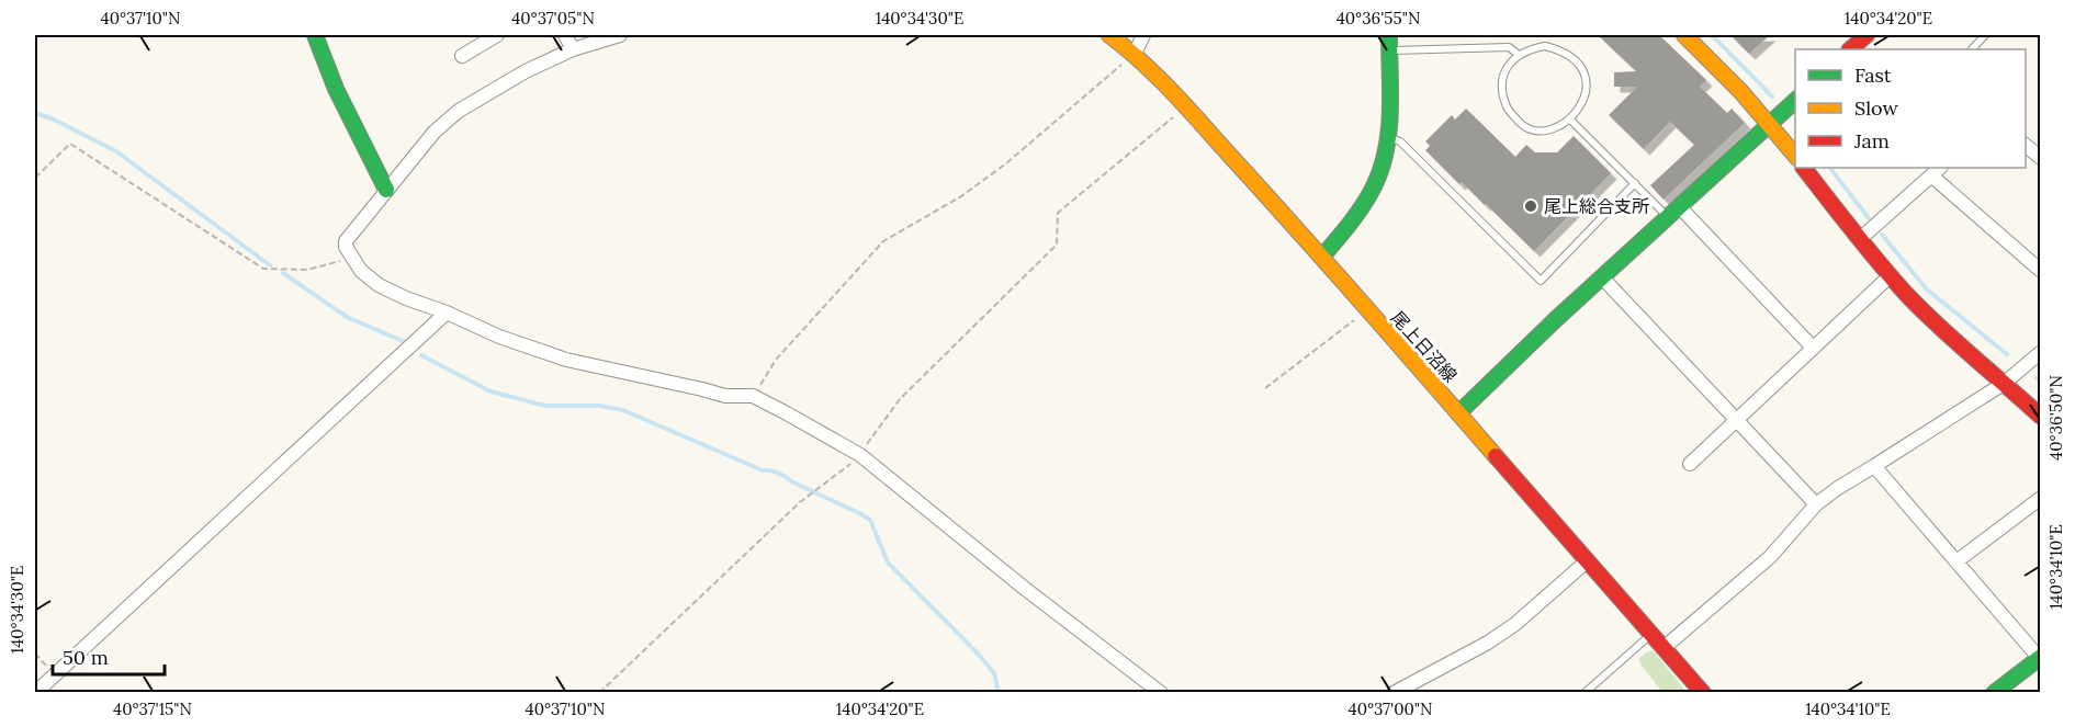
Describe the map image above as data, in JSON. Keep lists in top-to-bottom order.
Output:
{
  "streets": {
    "street": ["尾上日沼線"]
  },
  "places": ["尾上総合支所"],
  "legend": ["Fast", "Slow", "Jam"],
  "scale_bar": "50 m",
  "coordinates": [
    "40°37'10\"N",
    "40°37'05\"N",
    "140°34'30\"E",
    "40°36'55\"N",
    "140°34'20\"E",
    "40°36'50\"N",
    "140°34'10\"E",
    "40°37'15\"N",
    "40°37'00\"N"
  ]
}
